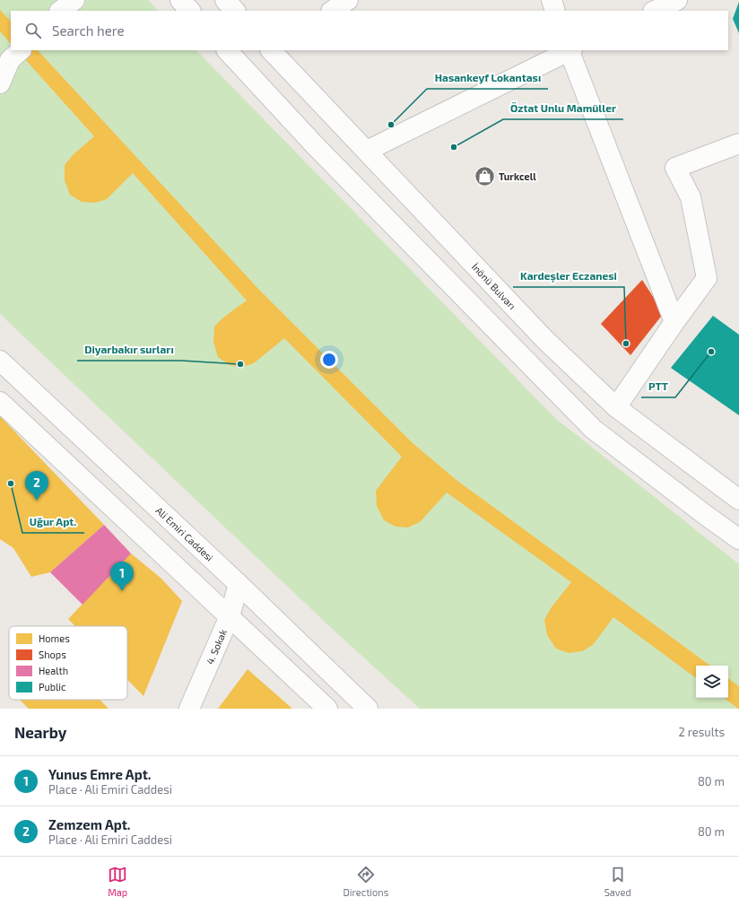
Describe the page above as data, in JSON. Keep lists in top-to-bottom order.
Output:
{
  "streets": {
    "main road": ["İnönü Bulvarı", "Ali Emiri Caddesi", "4. Sokak"]
  },
  "crossings": [
    ["Ali Emiri Caddesi", "4. Sokak"]
  ],
  "places": {
    "other": [
      "Hasankeyf Lokantası",
      "Öztat Unlu Mamüller",
      "Kardeşler Eczanesi",
      "PTT",
      "Diyarbakır surları",
      "Uğur Apt."
    ],
    "shop": ["Turkcell"]
  },
  "legend": [
    "Homes",
    "Shops",
    "Health",
    "Public"
  ],
  "page": {
    "search": "Search here",
    "pins": ["2", "1"],
    "heading": ["Nearby", "2 results"],
    "list": [
      {
        "mark": "1",
        "name": "Yunus Emre Apt.",
        "note": "Place · Ali Emiri Caddesi",
        "value": "80 m"
      },
      {
        "mark": "2",
        "name": "Zemzem Apt.",
        "note": "Place · Ali Emiri Caddesi",
        "value": "80 m"
      }
    ],
    "nav": ["Map", "Directions", "Saved"]
  }
}
